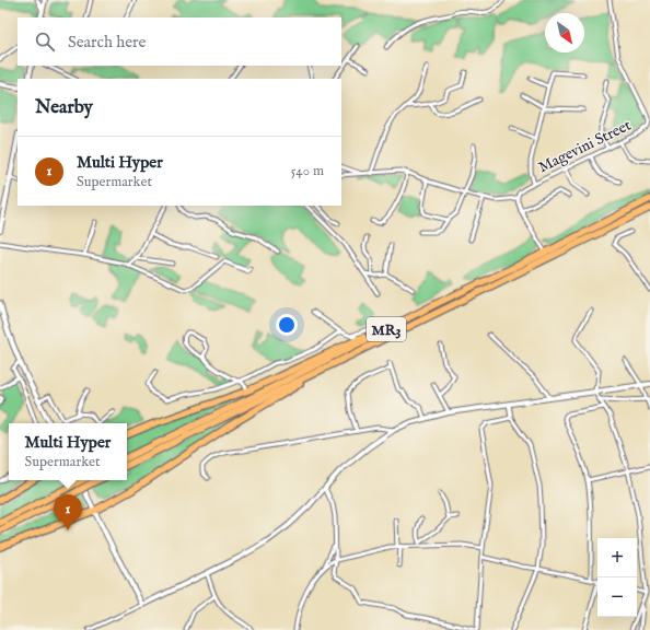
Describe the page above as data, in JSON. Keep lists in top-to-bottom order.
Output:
{
  "streets": {
    "highway": ["MR3"],
    "street": ["Magevini Street"]
  },
  "north": "bottom right",
  "page": {
    "search": "Search here",
    "heading": "Nearby",
    "list": [
      {
        "mark": "1",
        "name": "Multi Hyper",
        "note": "Supermarket",
        "value": "540 m"
      }
    ],
    "popup": ["Multi Hyper", "Supermarket"],
    "pins": "1",
    "map_buttons": ["+", "−"]
  }
}
